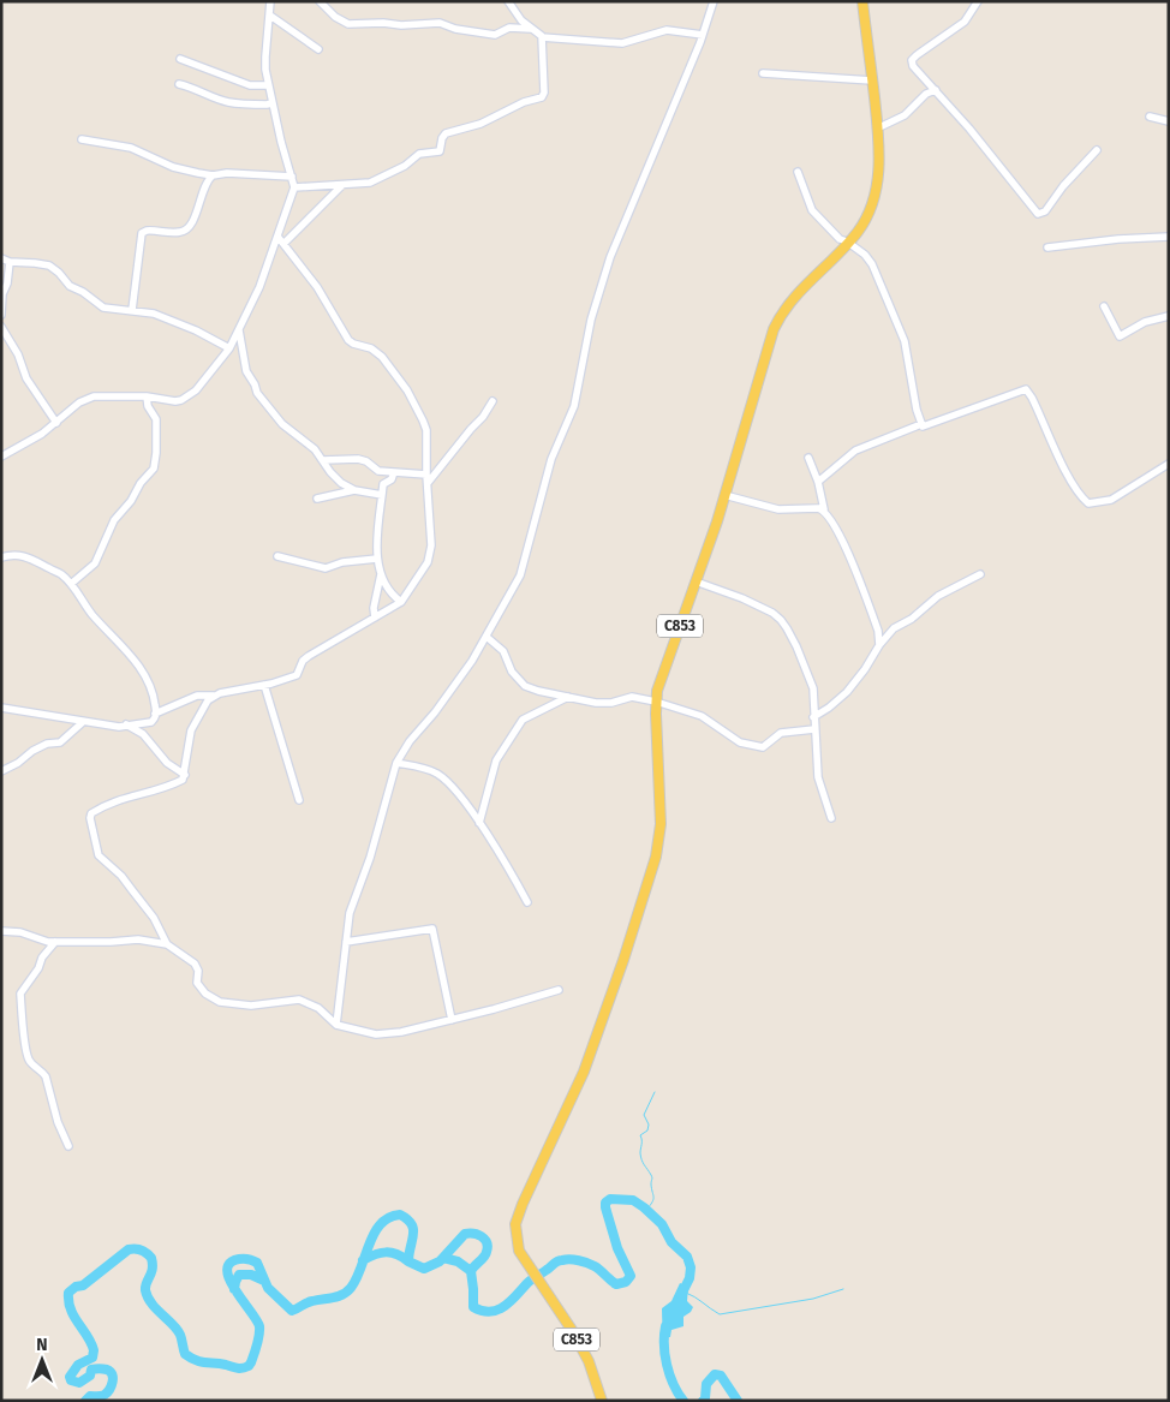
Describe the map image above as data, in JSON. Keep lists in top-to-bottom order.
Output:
{
  "streets": {
    "main road": ["C853"]
  },
  "north": "top"
}
